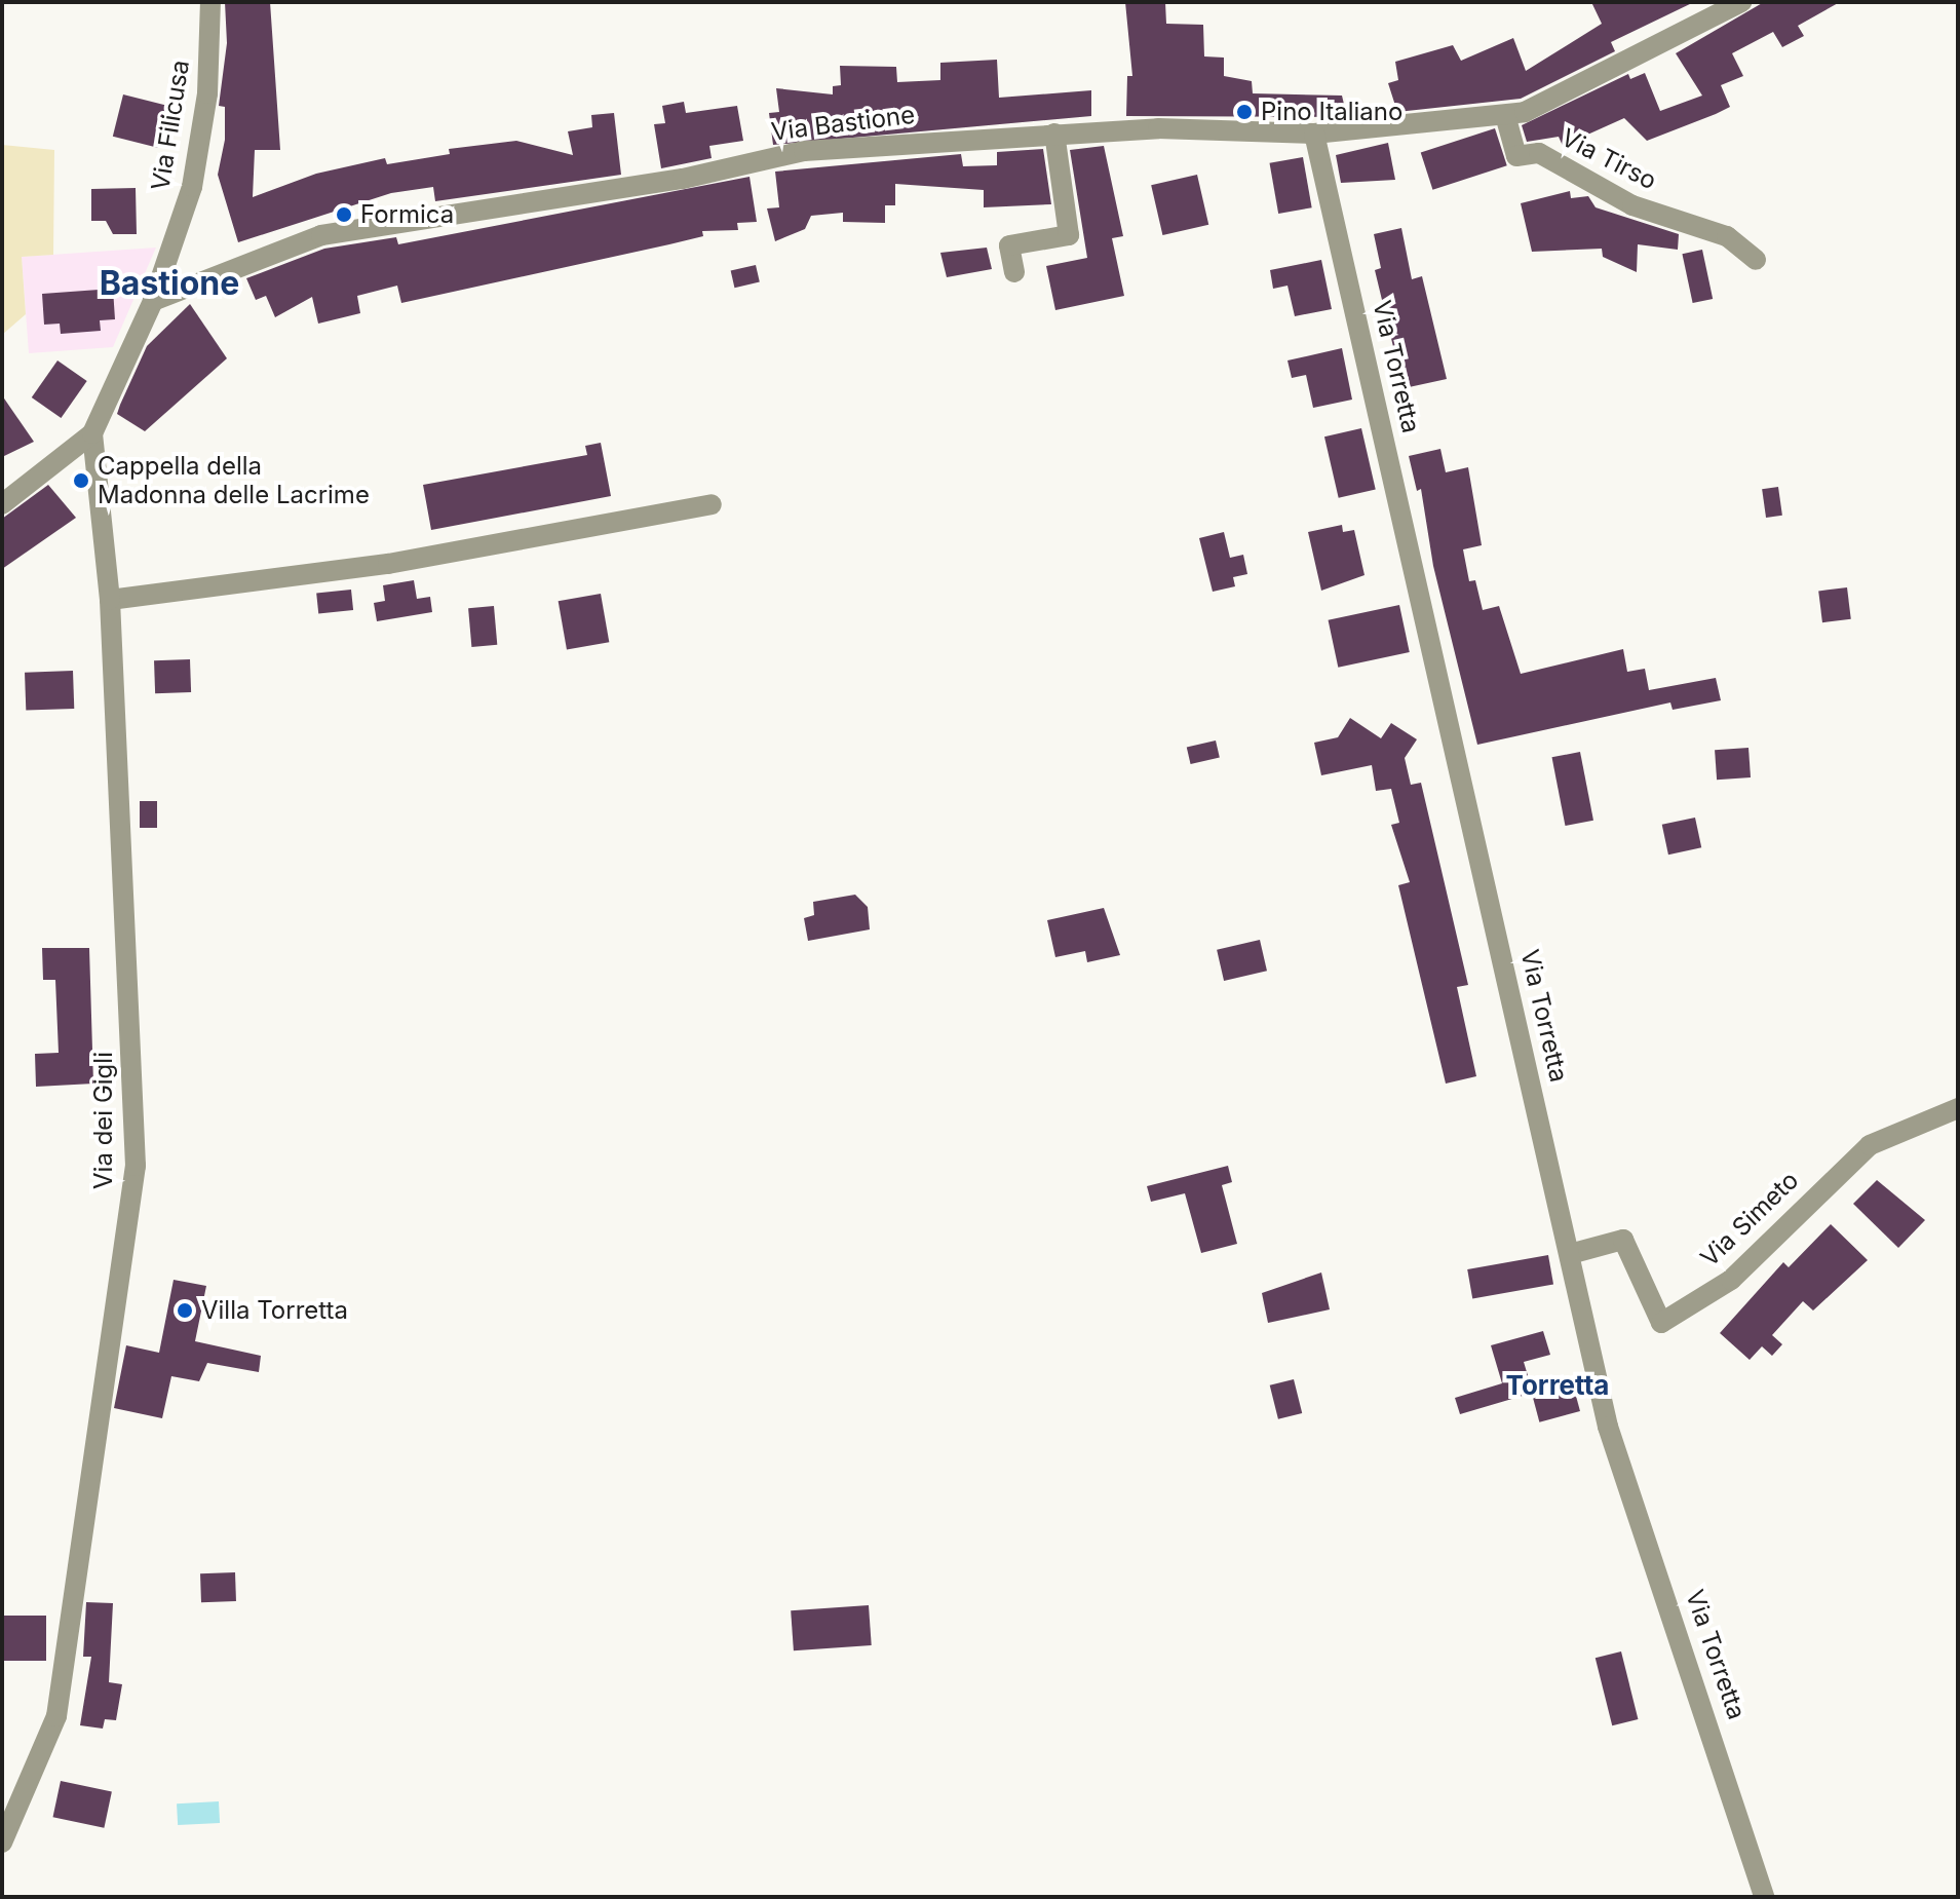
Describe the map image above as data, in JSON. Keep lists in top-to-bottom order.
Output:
{
  "streets": {
    "street": [
      "Via Bastione",
      "Via Filicusa",
      "Via Tirso",
      "Via Torretta",
      "Via dei Gigli",
      "Via Simeto"
    ]
  },
  "crossings": [
    ["Via Bastione", "Via Filicusa"],
    ["Via Bastione", "Via Tirso"],
    ["Via Bastione", "Via Torretta"],
    ["Via Torretta", "Via Simeto"]
  ],
  "districts": ["Bastione", "Torretta"],
  "places": [
    "Pino Italiano",
    "Formica",
    "Cappella della Madonna delle Lacrime",
    "Villa Torretta"
  ]
}
